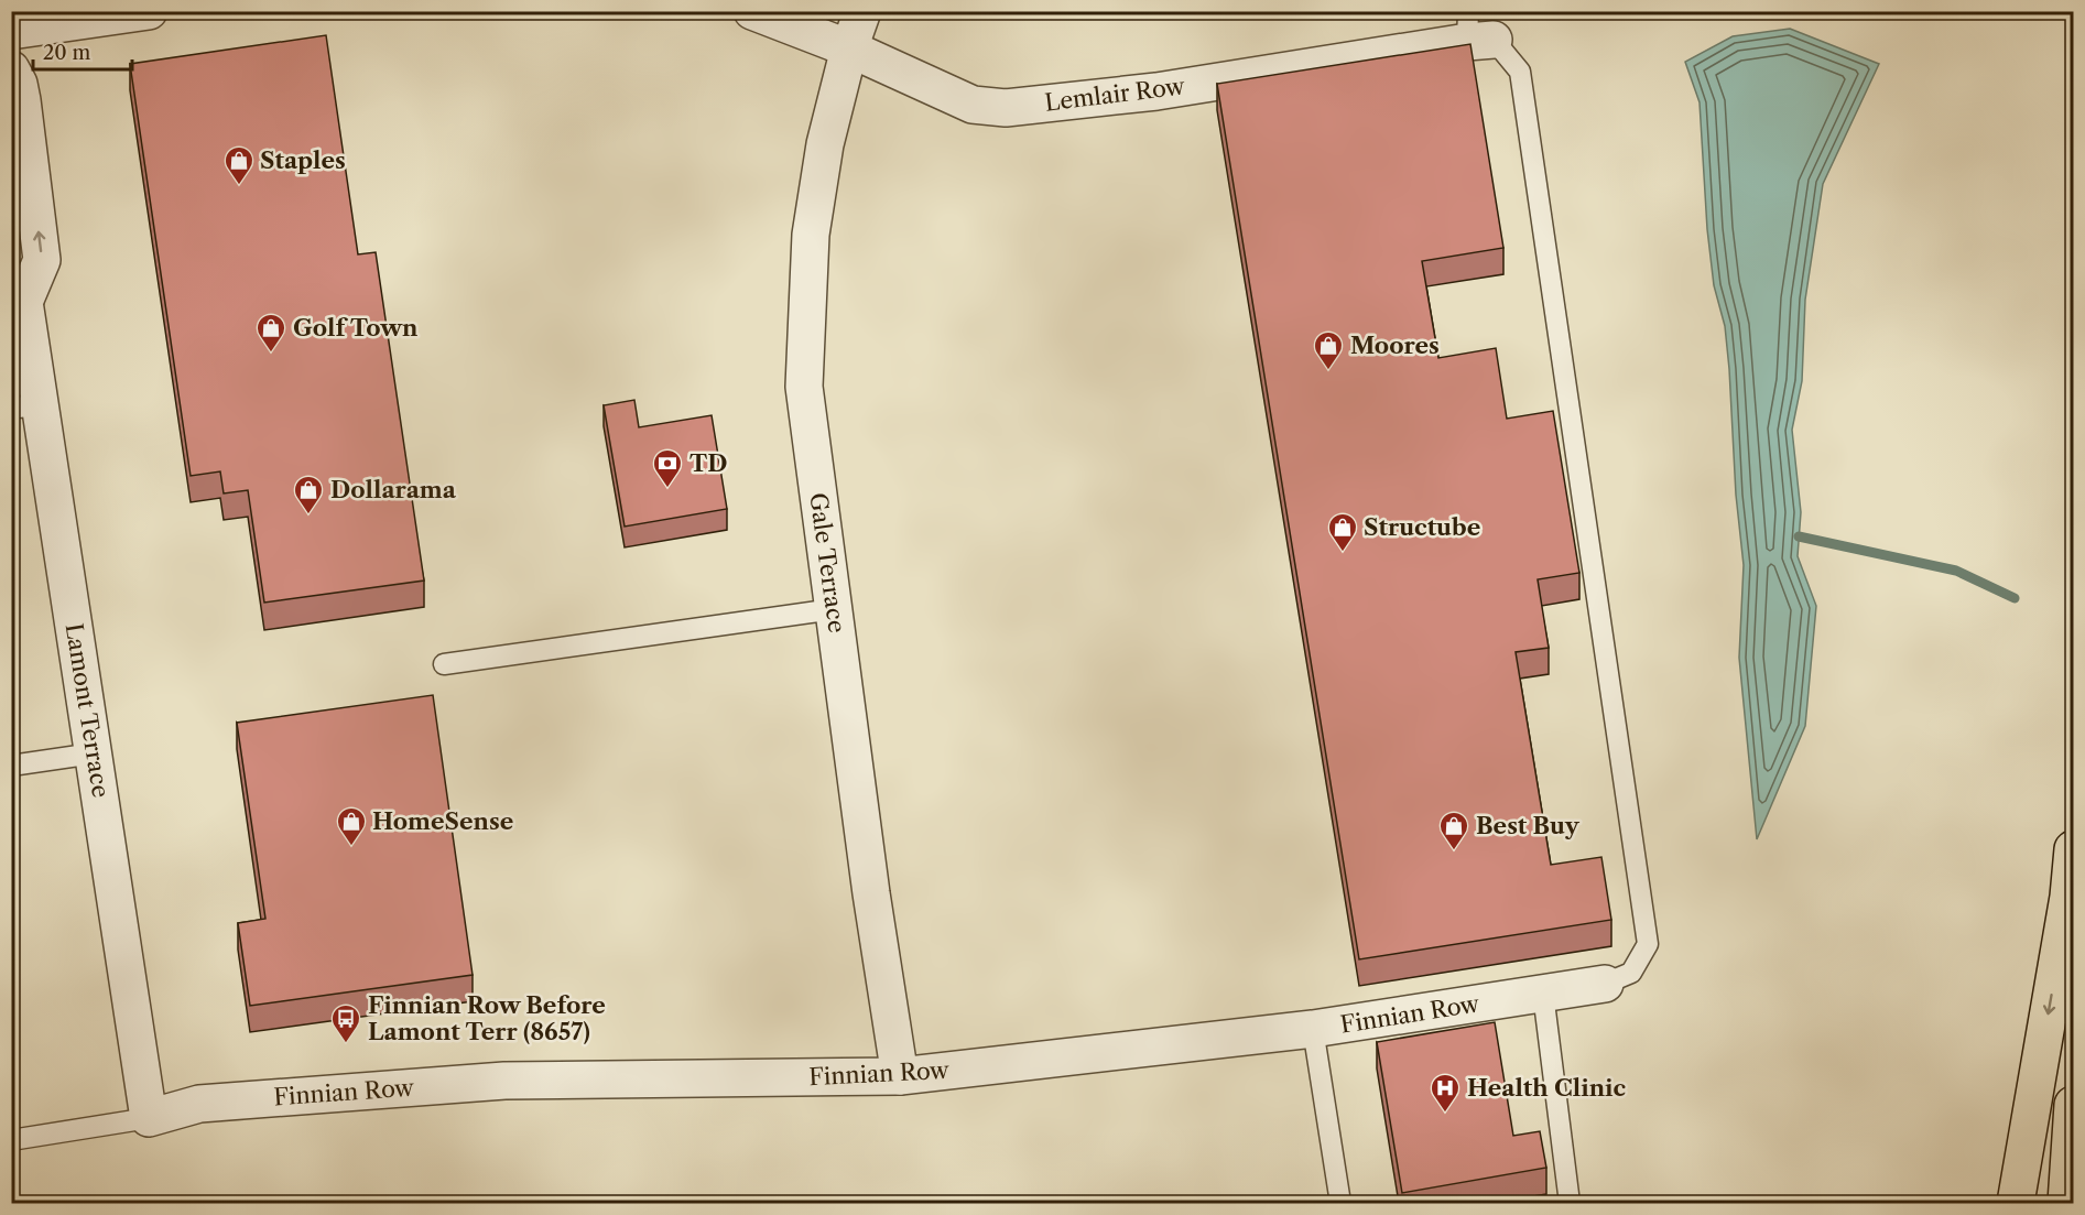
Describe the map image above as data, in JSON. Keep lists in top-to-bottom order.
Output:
{
  "streets": {
    "street": [
      "Lemlair Row",
      "Gale Terrace",
      "Lamont Terrace",
      "Finnian Row"
    ]
  },
  "crossings": [
    ["Lemlair Row", "Gale Terrace"],
    ["Gale Terrace", "Finnian Row"],
    ["Lamont Terrace", "Finnian Row"]
  ],
  "places": {
    "shop": [
      "Staples",
      "Golf Town",
      "Moores",
      "Dollarama",
      "Structube",
      "HomeSense",
      "Best Buy"
    ],
    "bank": ["TD"],
    "bus stop": ["Finnian Row Before Lamont Terr (8657)"],
    "hospital": ["Health Clinic"]
  },
  "scale_bar": "20 m"
}
